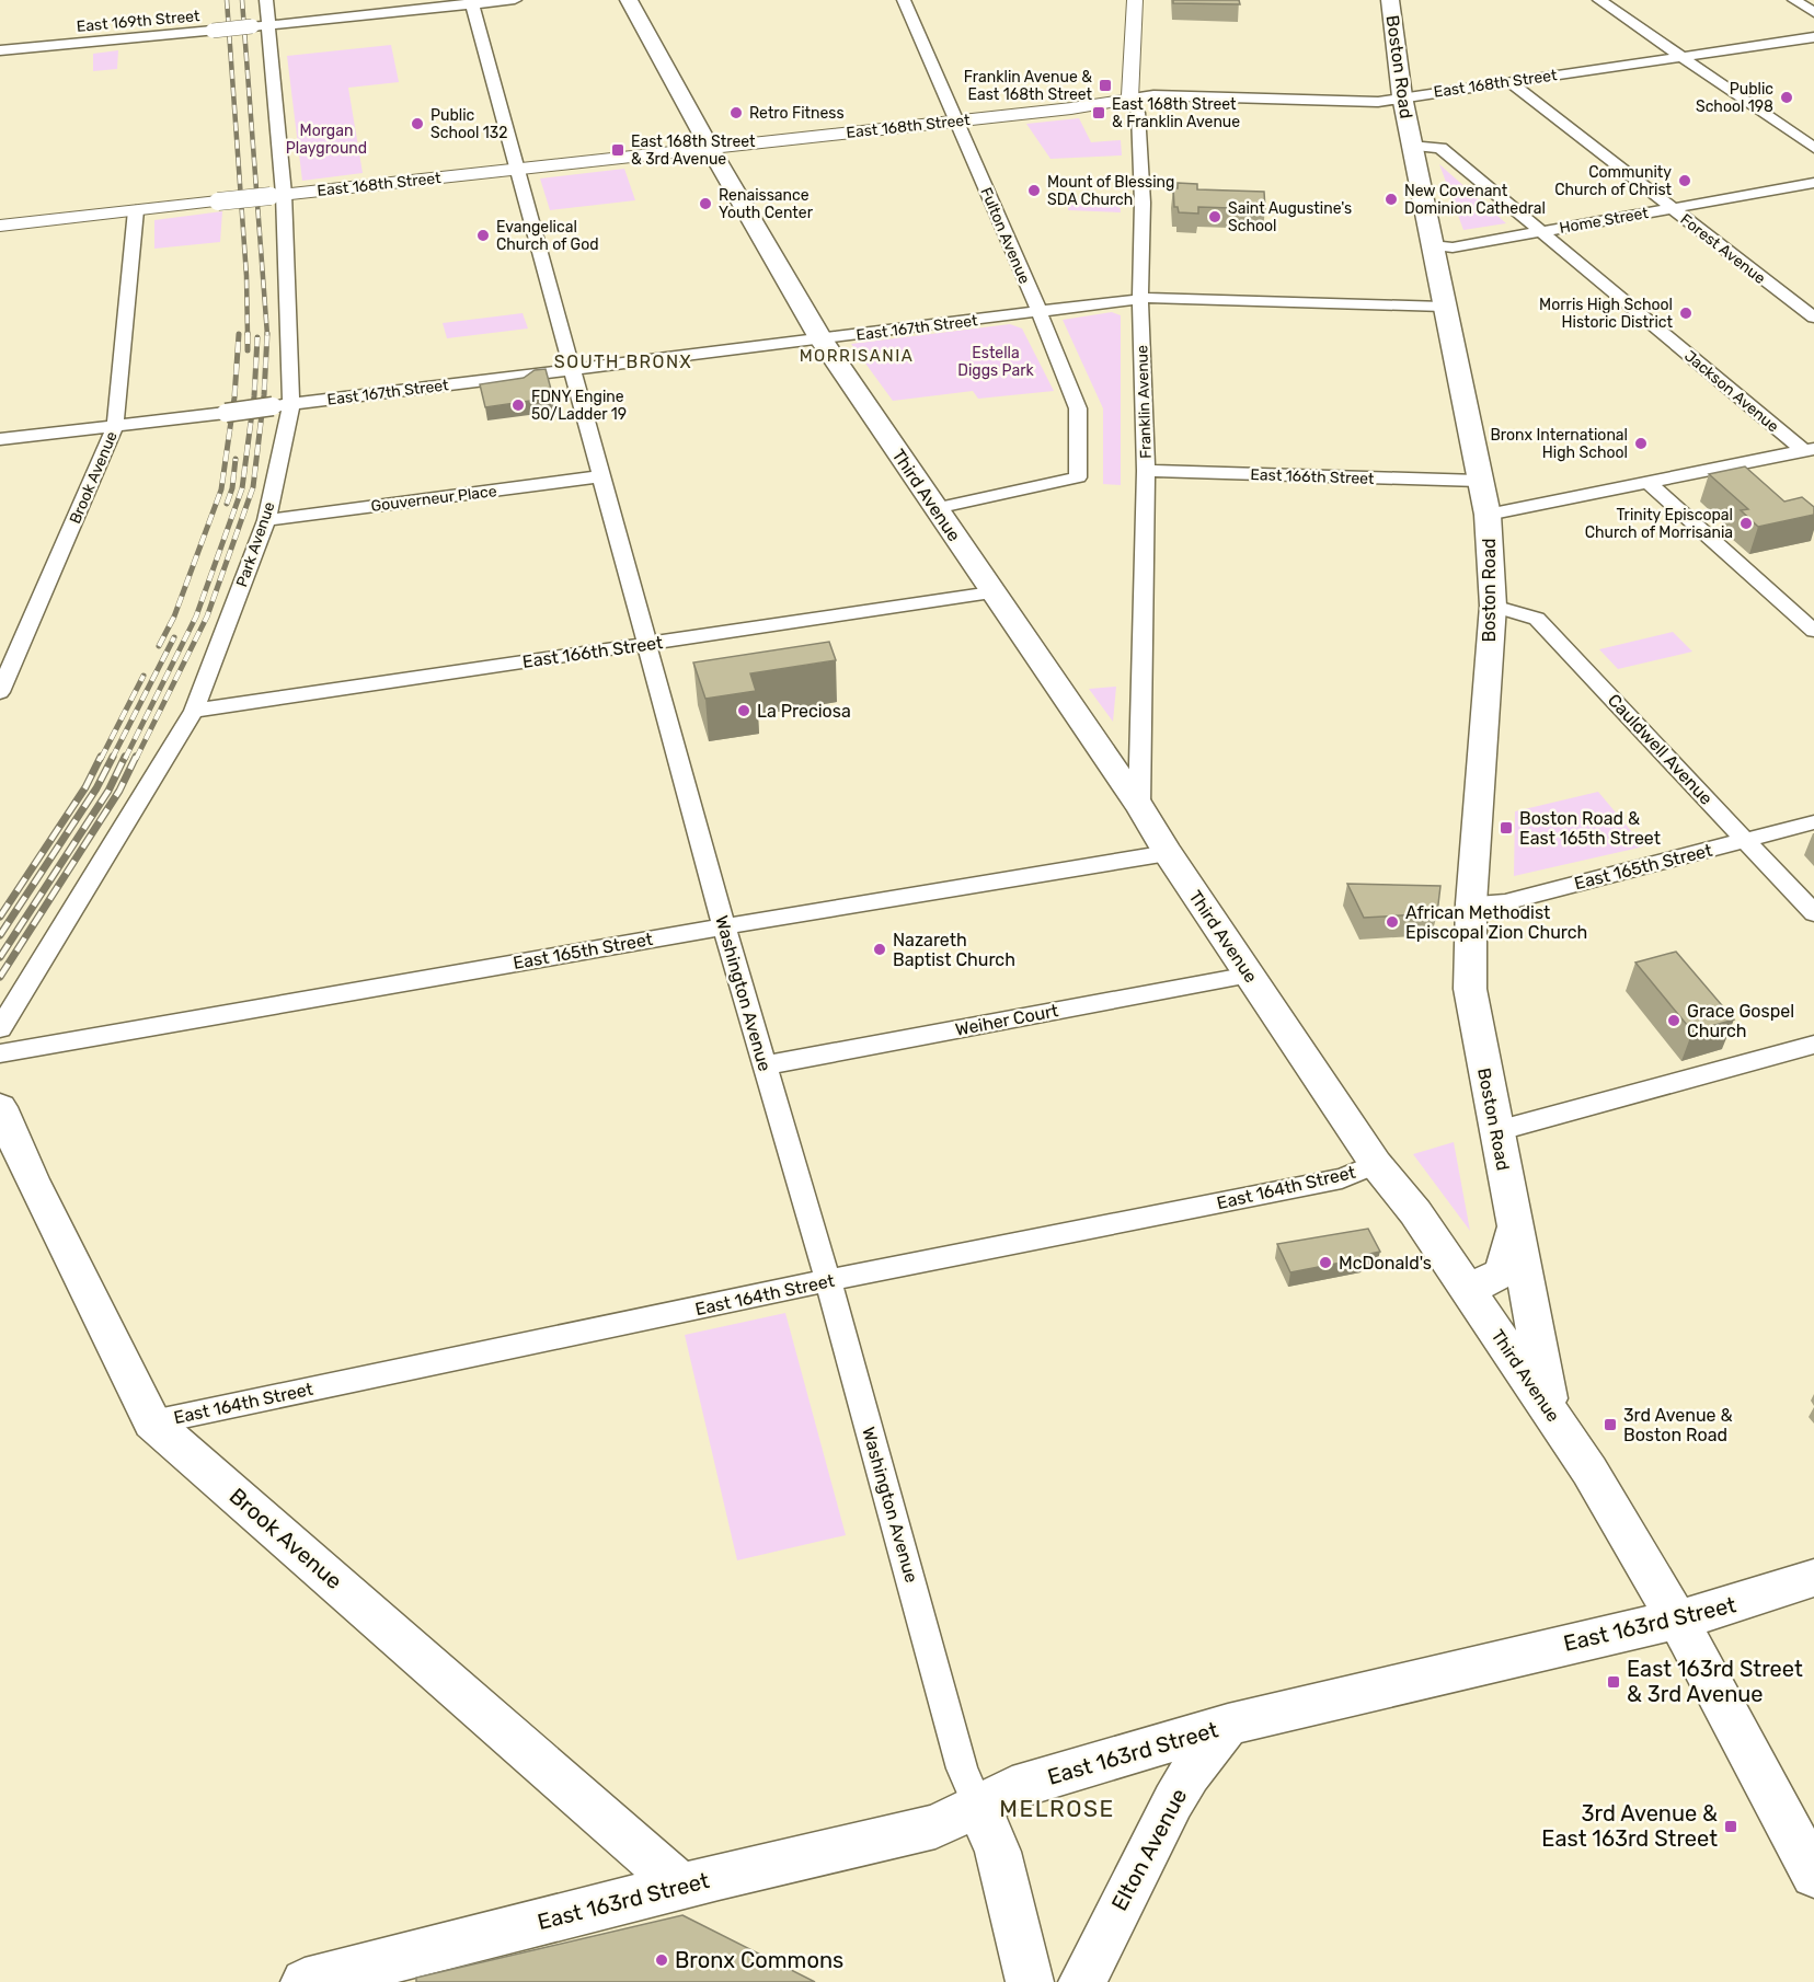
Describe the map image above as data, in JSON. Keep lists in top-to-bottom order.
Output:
{
  "streets": {
    "main road": [
      "Boston Road",
      "Brook Avenue",
      "Third Avenue",
      "Washington Avenue",
      "East 163rd Street",
      "Elton Avenue"
    ],
    "street": [
      "East 169th Street",
      "East 168th Street",
      "Home Street",
      "Fulton Avenue",
      "Forest Avenue",
      "East 167th Street",
      "Jackson Avenue",
      "Franklin Avenue",
      "East 166th Street",
      "Gouverneur Place",
      "Park Avenue",
      "Cauldwell Avenue",
      "East 165th Street",
      "Weiher Court",
      "East 164th Street"
    ]
  },
  "crossings": [
    ["East 169th Street", "Park Avenue"],
    ["East 169th Street", "Washington Avenue"],
    ["Boston Road", "East 168th Street"],
    ["Boston Road", "Home Street"],
    ["Boston Road", "East 167th Street"],
    ["Boston Road", "Jackson Avenue"],
    ["Boston Road", "East 166th Street"],
    ["Boston Road", "Third Avenue"],
    ["Boston Road", "Cauldwell Avenue"],
    ["Boston Road", "East 165th Street"],
    ["East 168th Street", "Fulton Avenue"],
    ["East 168th Street", "Forest Avenue"],
    ["East 168th Street", "Franklin Avenue"],
    ["East 168th Street", "Brook Avenue"],
    ["East 168th Street", "Third Avenue"],
    ["East 168th Street", "Park Avenue"],
    ["East 168th Street", "Washington Avenue"],
    ["Home Street", "Forest Avenue"],
    ["Home Street", "Jackson Avenue"],
    ["Fulton Avenue", "East 167th Street"],
    ["Fulton Avenue", "Third Avenue"],
    ["East 167th Street", "Franklin Avenue"],
    ["East 167th Street", "Brook Avenue"],
    ["East 167th Street", "Third Avenue"],
    ["East 167th Street", "Park Avenue"],
    ["East 167th Street", "Washington Avenue"],
    ["Franklin Avenue", "East 166th Street"],
    ["Franklin Avenue", "Third Avenue"],
    ["East 166th Street", "Third Avenue"],
    ["East 166th Street", "Park Avenue"],
    ["East 166th Street", "Washington Avenue"],
    ["Brook Avenue", "East 164th Street"],
    ["Brook Avenue", "East 163rd Street"],
    ["Third Avenue", "East 165th Street"],
    ["Third Avenue", "Weiher Court"],
    ["Third Avenue", "East 164th Street"],
    ["Third Avenue", "East 163rd Street"],
    ["Gouverneur Place", "Park Avenue"],
    ["Gouverneur Place", "Washington Avenue"],
    ["Cauldwell Avenue", "East 165th Street"],
    ["East 165th Street", "Washington Avenue"],
    ["Washington Avenue", "Weiher Court"],
    ["Washington Avenue", "East 164th Street"],
    ["Washington Avenue", "East 163rd Street"],
    ["East 163rd Street", "Elton Avenue"]
  ],
  "districts": ["MORRISANIA", "SOUTH BRONX", "MELROSE"],
  "parks": ["Morgan Playground", "Estella Diggs Park"],
  "places": {
    "transit": [
      "Franklin Avenue & East 168th Street",
      "East 168th Street & Franklin Avenue",
      "East 168th Street & 3rd Avenue",
      "Boston Road & East 165th Street",
      "3rd Avenue & Boston Road",
      "East 163rd Street & 3rd Avenue",
      "3rd Avenue & East 163rd Street"
    ],
    "other": [
      "Public School 198",
      "Retro Fitness",
      "Public School 132",
      "Community Church of Christ",
      "Mount of Blessing SDA Church",
      "New Covenant Dominion Cathedral",
      "Renaissance Youth Center",
      "Saint Augustine's School",
      "Evangelical Church of God",
      "Morris High School Historic District",
      "FDNY Engine 50/Ladder 19",
      "Bronx International High School",
      "Trinity Episcopal Church of Morrisania",
      "La Preciosa",
      "African Methodist Episcopal Zion Church",
      "Nazareth Baptist Church",
      "Grace Gospel Church",
      "McDonald's",
      "Bronx Commons"
    ]
  }
}
